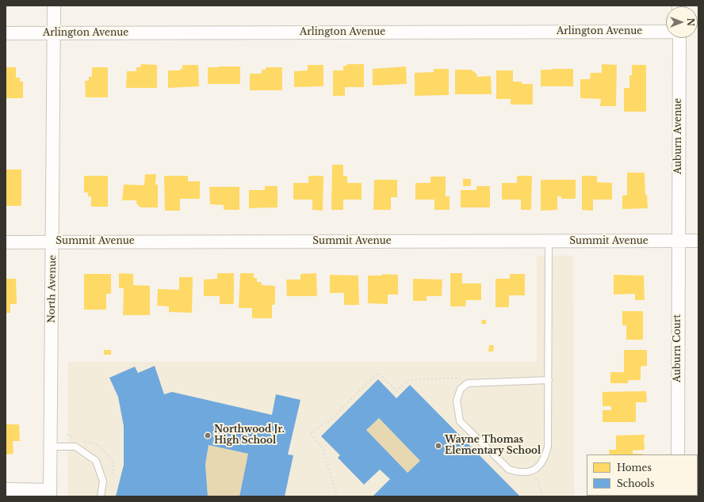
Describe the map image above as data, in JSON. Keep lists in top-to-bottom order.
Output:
{
  "streets": {
    "street": [
      "Arlington Avenue",
      "Auburn Avenue",
      "Summit Avenue",
      "North Avenue",
      "Auburn Court"
    ]
  },
  "crossings": [
    ["Arlington Avenue", "North Avenue"],
    ["Auburn Avenue", "Summit Avenue"],
    ["Auburn Avenue", "Auburn Court"],
    ["Summit Avenue", "North Avenue"],
    ["Summit Avenue", "Auburn Court"]
  ],
  "places": ["Northwood Jr. High School", "Wayne Thomas Elementary School"],
  "legend": ["Homes", "Schools"],
  "north": "right"
}
